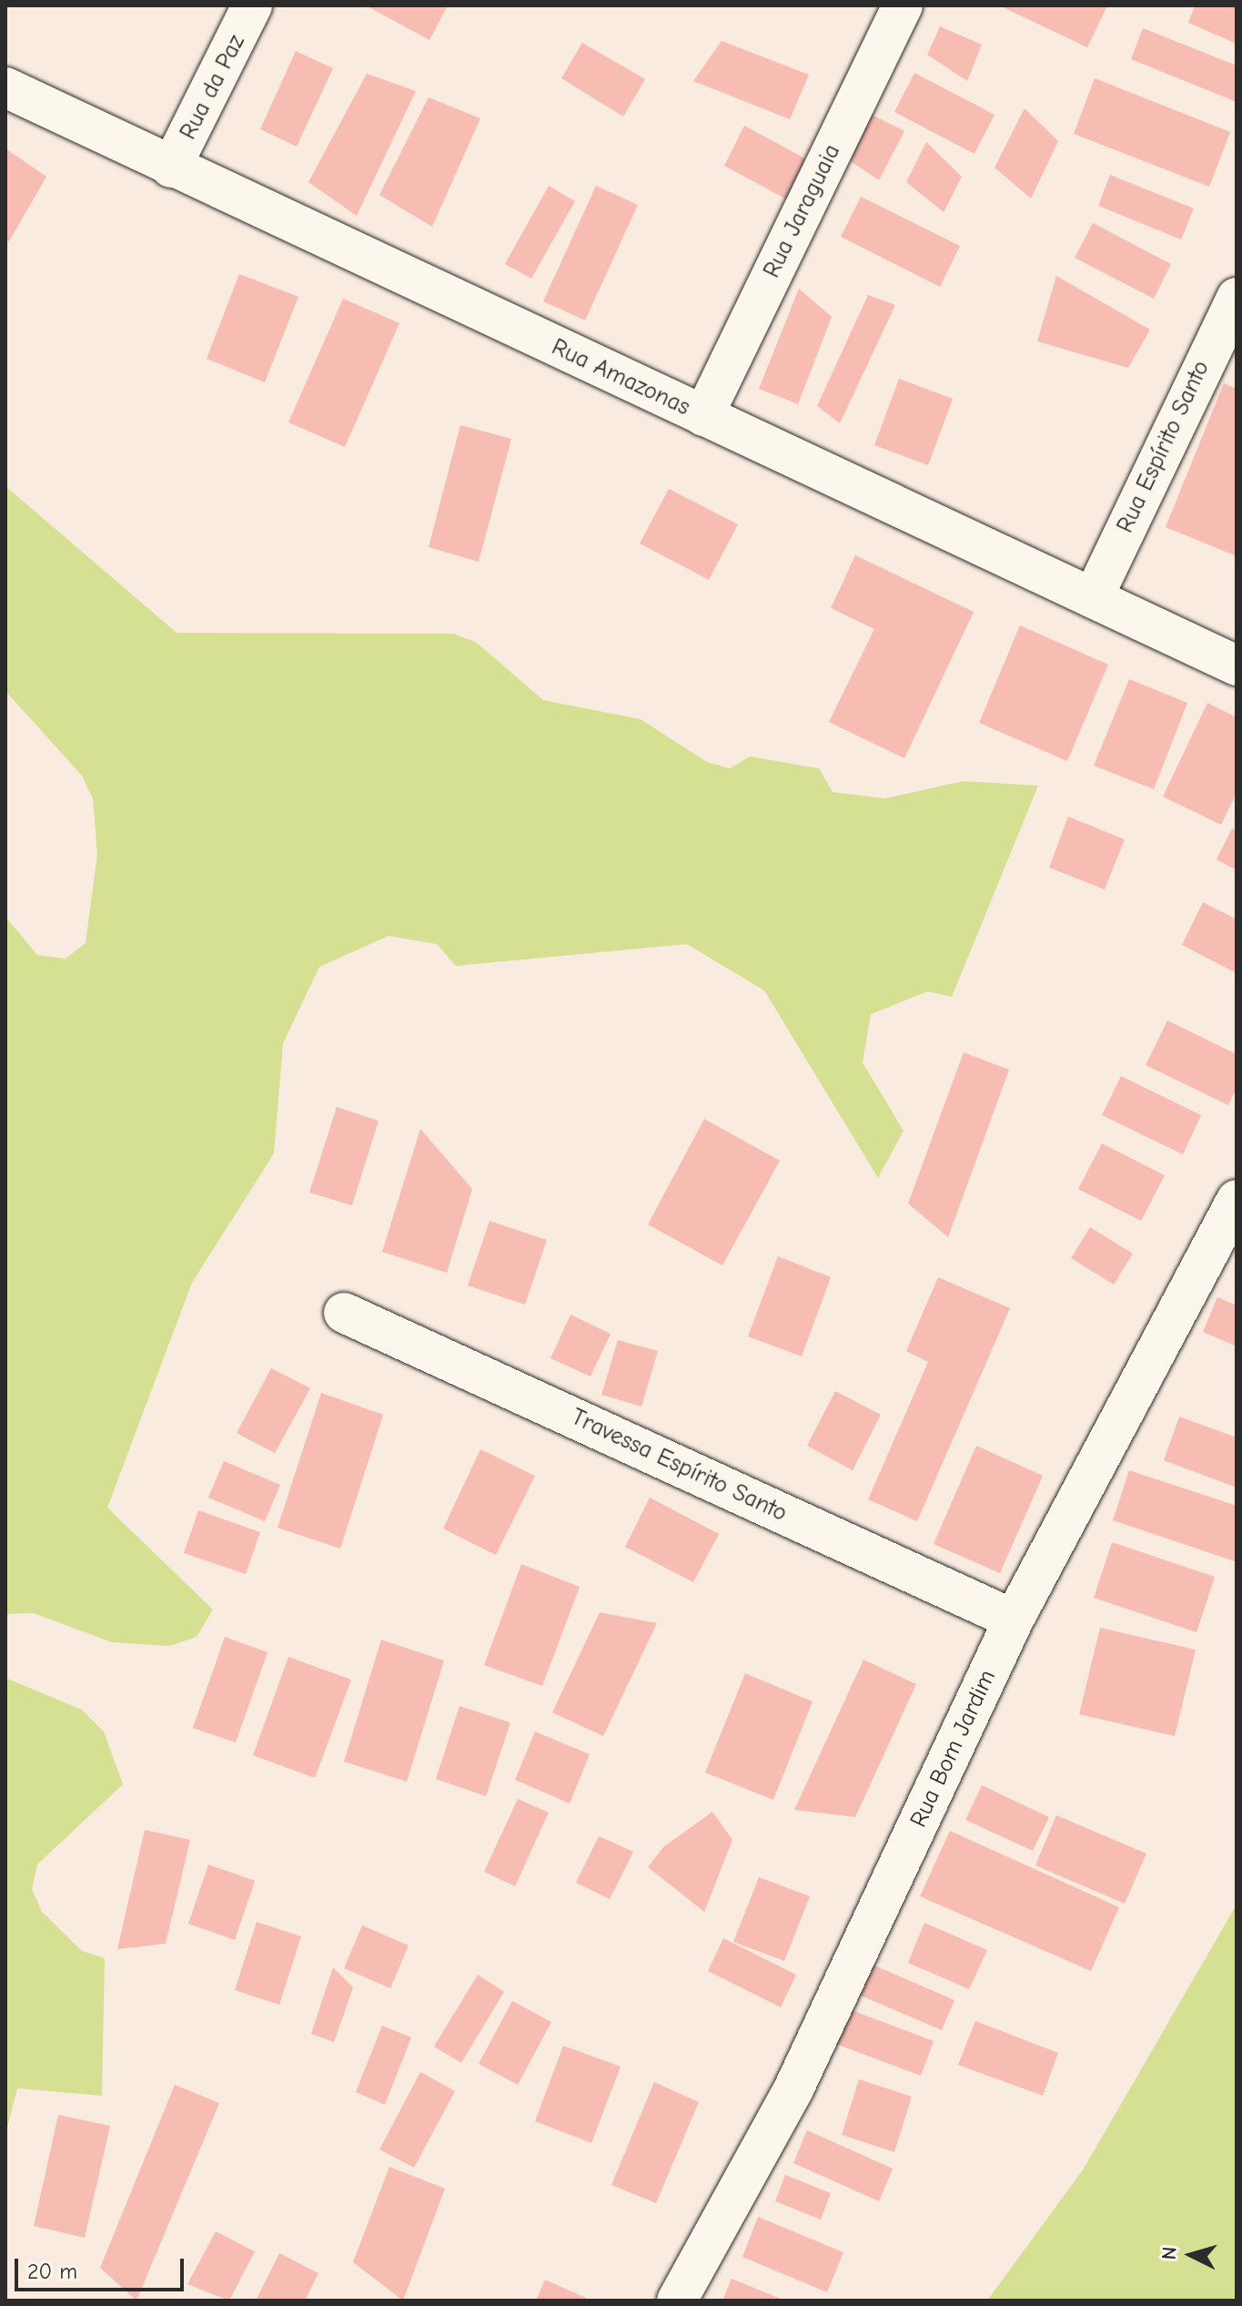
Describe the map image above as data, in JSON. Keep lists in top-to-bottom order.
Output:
{
  "streets": {
    "street": [
      "Rua da Paz",
      "Rua Jaraguaia",
      "Rua Amazonas",
      "Rua Espírito Santo",
      "Travessa Espírito Santo",
      "Rua Bom Jardim"
    ]
  },
  "crossings": [
    ["Rua da Paz", "Rua Amazonas"],
    ["Rua Jaraguaia", "Rua Amazonas"],
    ["Rua Amazonas", "Rua Espírito Santo"],
    ["Travessa Espírito Santo", "Rua Bom Jardim"]
  ],
  "scale_bar": "20 m",
  "north": "left"
}
